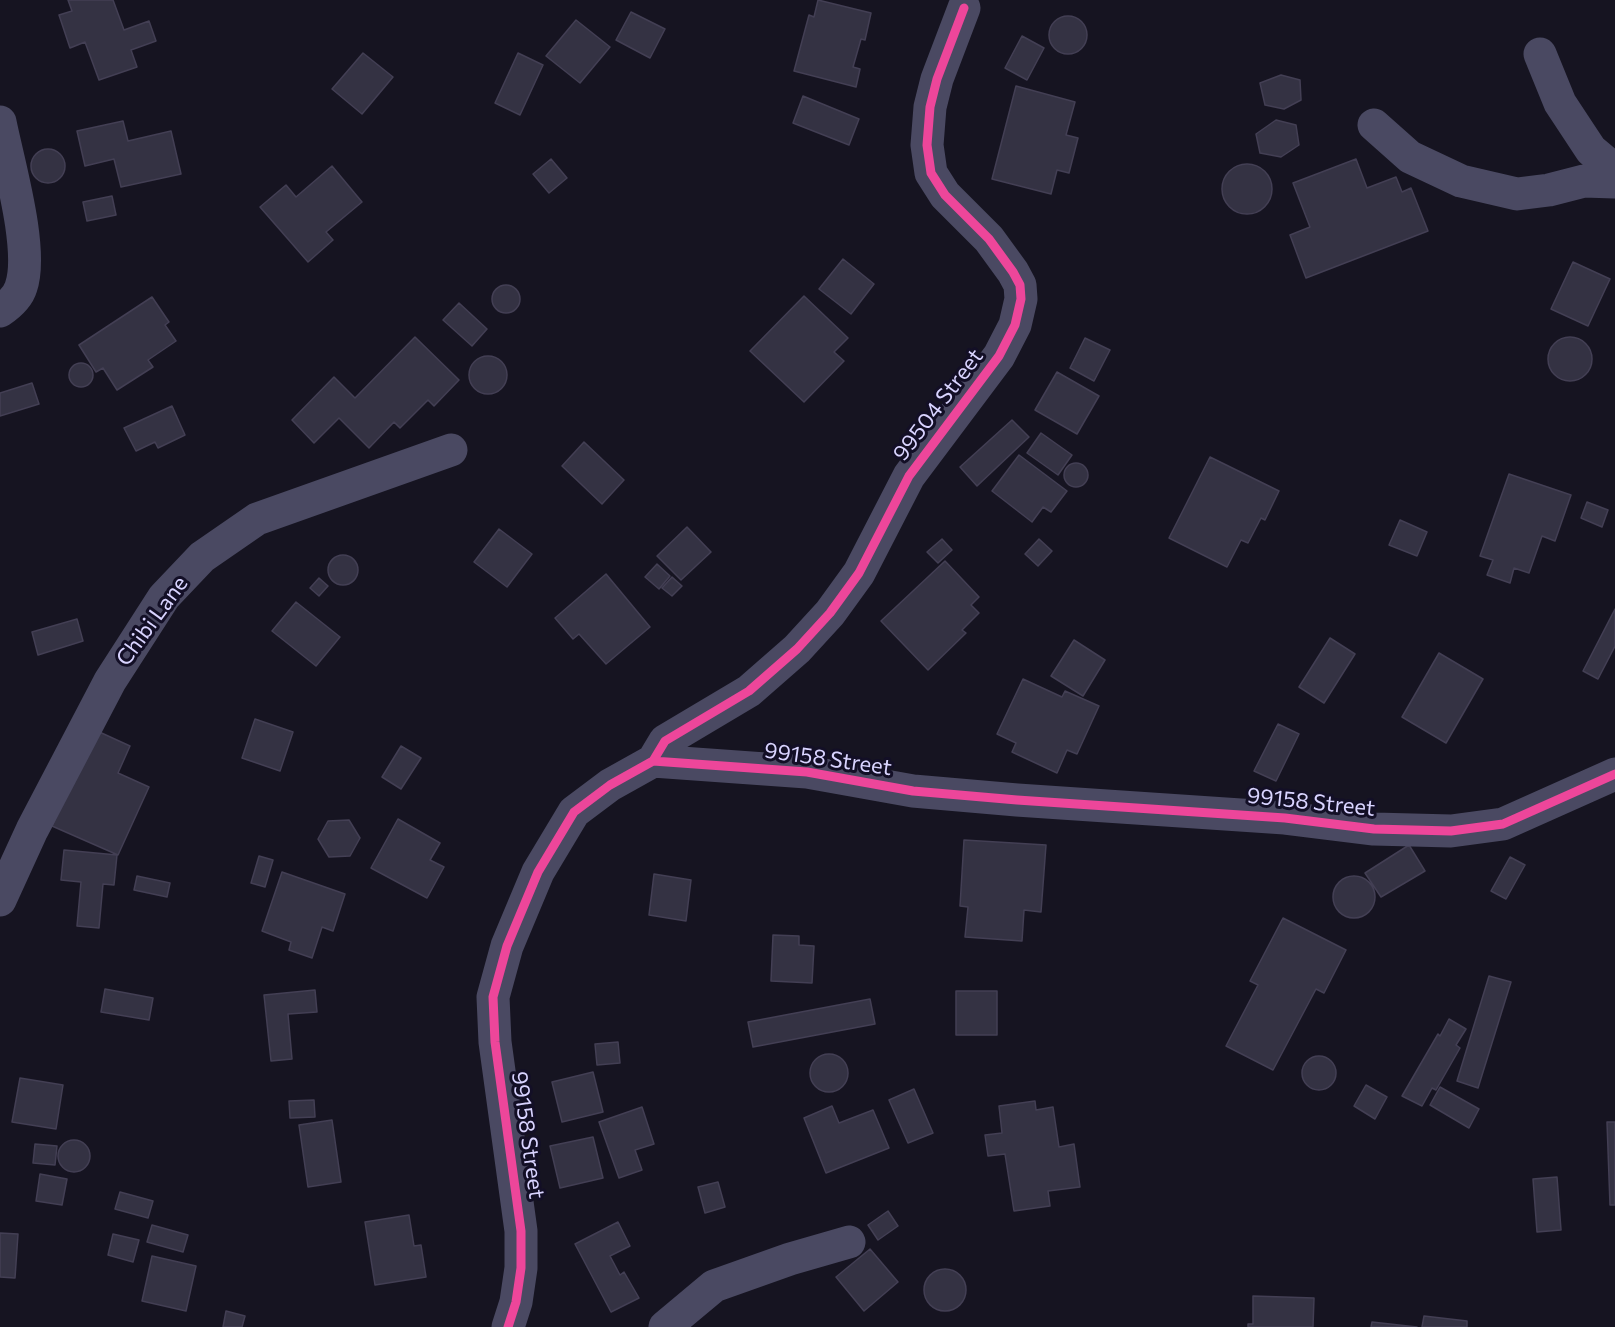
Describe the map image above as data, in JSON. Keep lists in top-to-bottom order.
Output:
{
  "streets": {
    "street": ["99504 Street", "Chibi Lane", "99158 Street"]
  },
  "crossings": [
    ["99504 Street", "99158 Street"]
  ]
}
